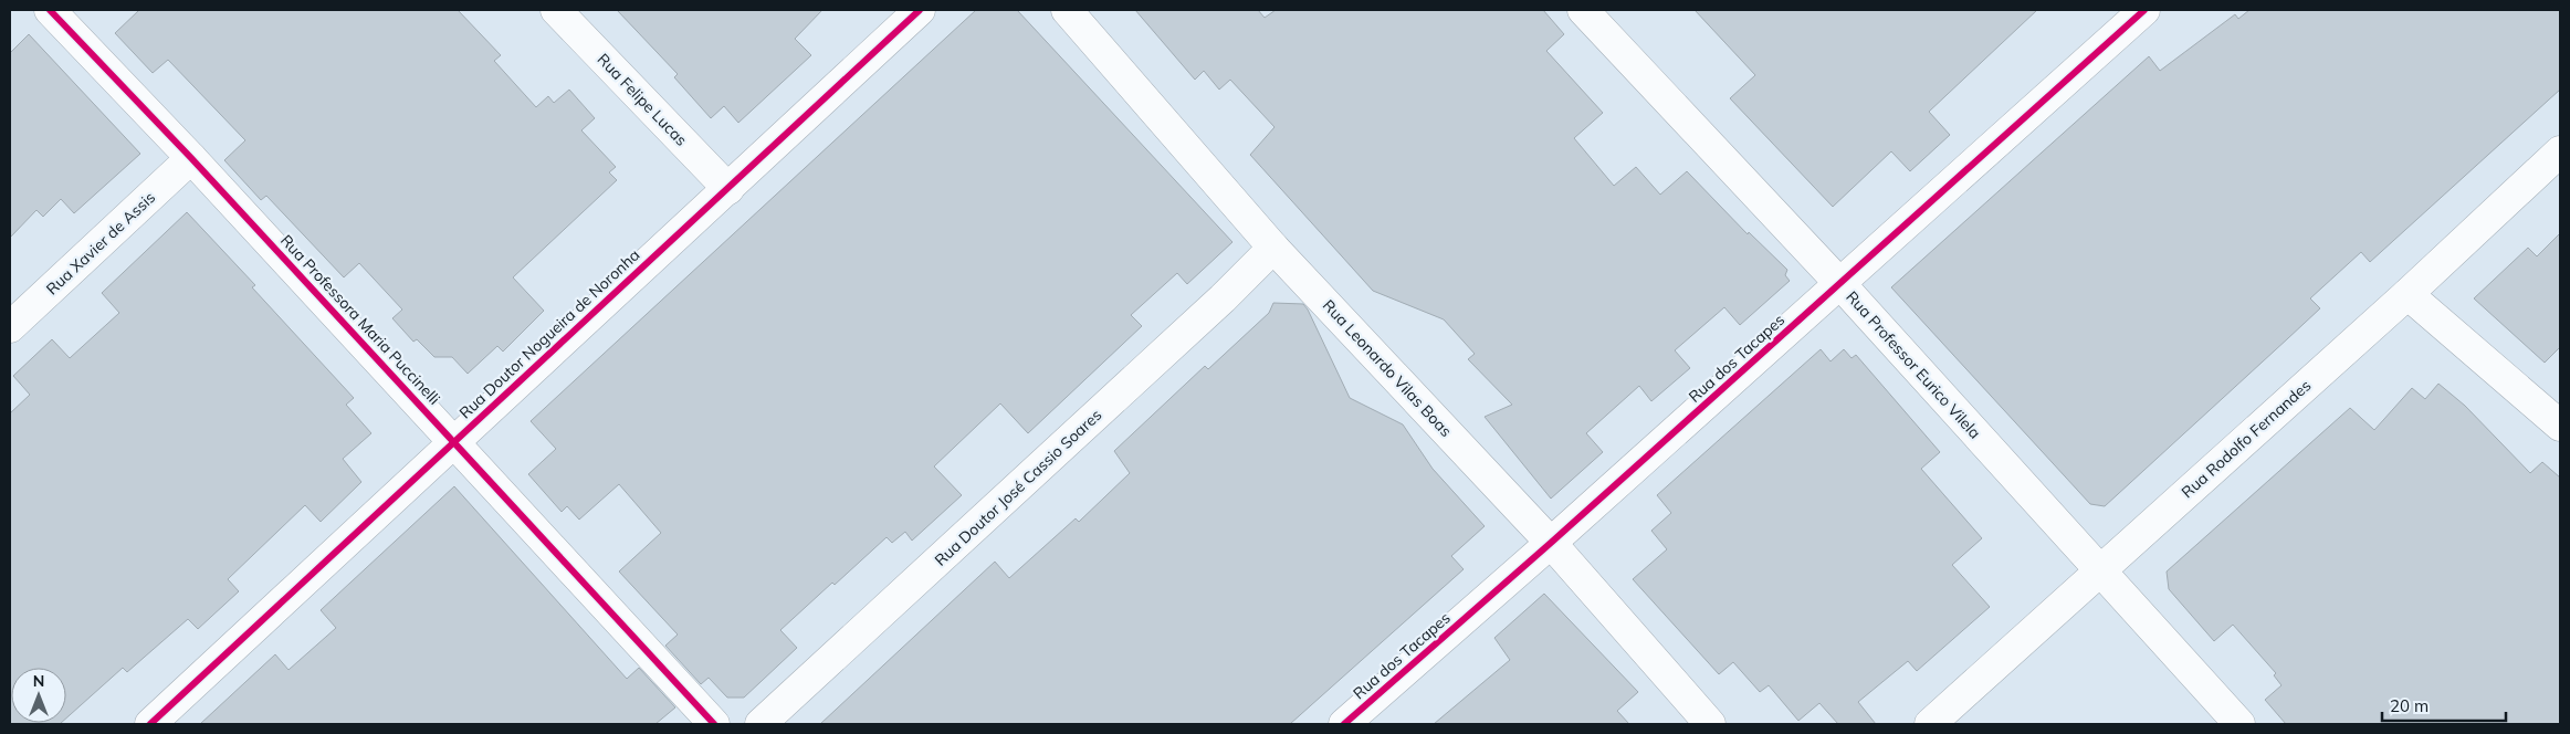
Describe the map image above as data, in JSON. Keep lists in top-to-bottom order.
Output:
{
  "streets": {
    "street": [
      "Rua Felipe Lucas",
      "Rua Xavier de Assis",
      "Rua Professora Maria Puccinelli",
      "Rua Doutor Nogueira de Noronha",
      "Rua dos Tacapes",
      "Rua Professor Eurico Vilela",
      "Rua Leonardo Vilas Boas",
      "Rua Rodolfo Fernandes",
      "Rua Doutor José Cassio Soares"
    ]
  },
  "crossings": [
    ["Rua Felipe Lucas", "Rua Doutor Nogueira de Noronha"],
    ["Rua Xavier de Assis", "Rua Professora Maria Puccinelli"],
    ["Rua Professora Maria Puccinelli", "Rua Doutor Nogueira de Noronha"],
    ["Rua dos Tacapes", "Rua Professor Eurico Vilela"],
    ["Rua dos Tacapes", "Rua Leonardo Vilas Boas"],
    ["Rua Professor Eurico Vilela", "Rua Rodolfo Fernandes"],
    ["Rua Leonardo Vilas Boas", "Rua Doutor José Cassio Soares"]
  ],
  "scale_bar": "20 m",
  "north": "top"
}
